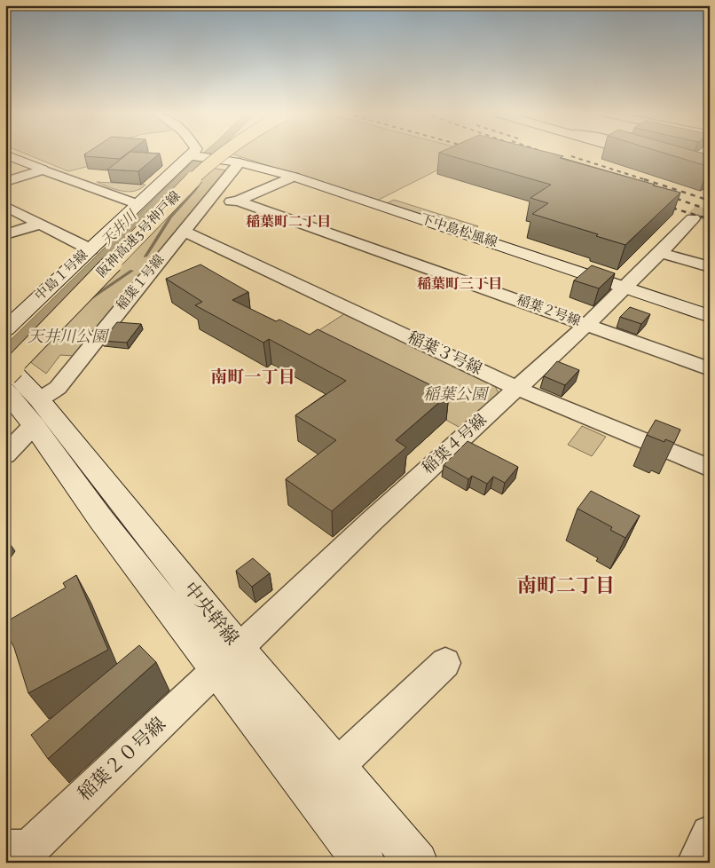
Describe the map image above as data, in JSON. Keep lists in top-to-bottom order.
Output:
{
  "streets": {
    "highway": ["阪神高速3号神戸線"],
    "street": [
      "下中島松風線",
      "中島１号線",
      "稲葉１号線",
      "稲葉２号線",
      "稲葉３号線",
      "稲葉４号線",
      "中央幹線",
      "稲葉２０号線"
    ]
  },
  "crossings": [
    ["下中島松風線", "中島１号線"],
    ["下中島松風線", "稲葉１号線"],
    ["下中島松風線", "稲葉４号線"],
    ["阪神高速3号神戸線", "中央幹線"],
    ["稲葉１号線", "稲葉３号線"],
    ["稲葉１号線", "中央幹線"],
    ["稲葉２号線", "稲葉４号線"],
    ["稲葉３号線", "稲葉４号線"],
    ["稲葉４号線", "中央幹線"],
    ["稲葉４号線", "稲葉２０号線"],
    ["中央幹線", "稲葉２０号線"]
  ],
  "districts": [
    "稲葉町二丁目",
    "稲葉町三丁目",
    "南町一丁目",
    "南町二丁目"
  ],
  "water": ["天井川"],
  "parks": ["天井川公園", "稲葉公園"]
}
